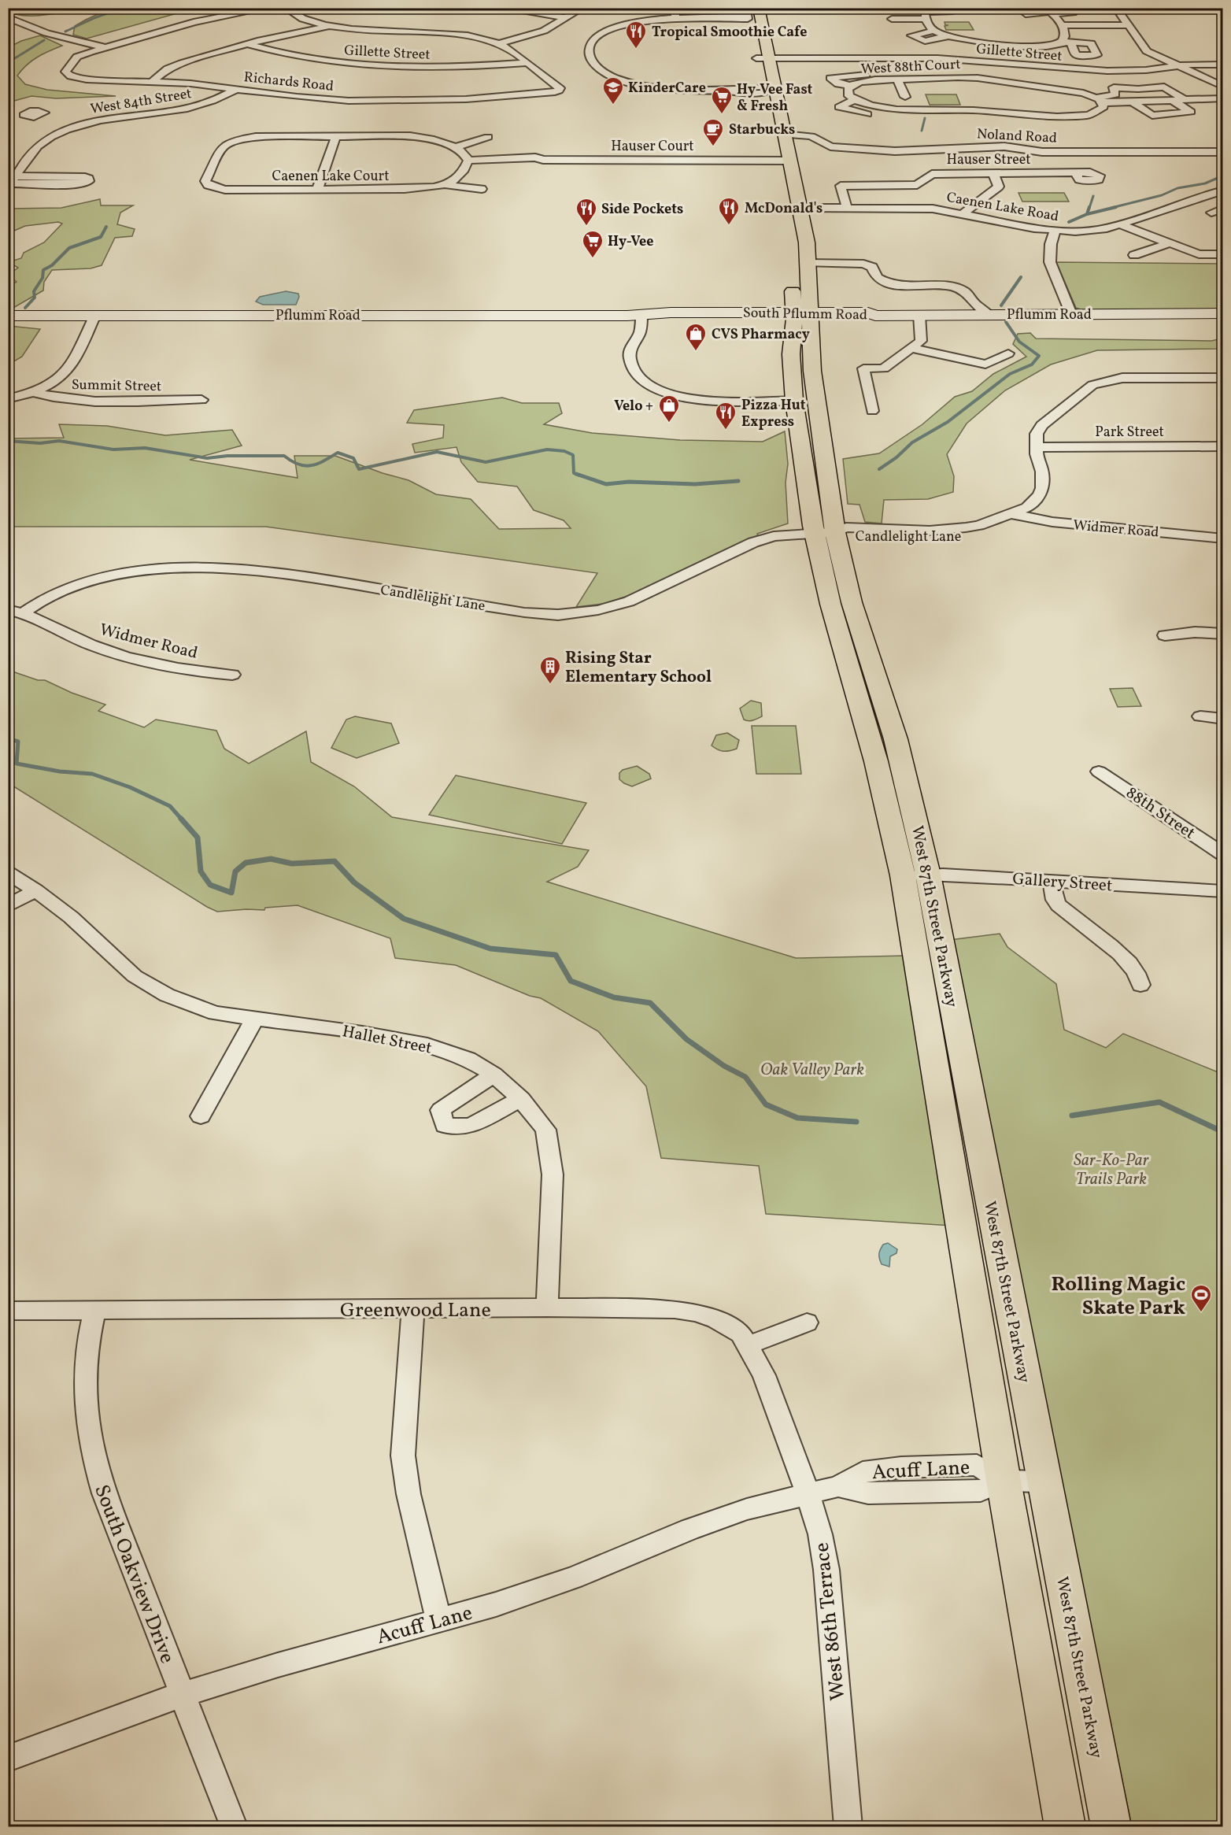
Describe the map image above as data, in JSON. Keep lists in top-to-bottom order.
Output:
{
  "streets": {
    "main road": ["South Pflumm Road", "Pflumm Road", "West 87th Street Parkway"],
    "street": [
      "Gillette Street",
      "West 88th Court",
      "Richards Road",
      "West 84th Street",
      "Noland Road",
      "Hauser Court",
      "Hauser Street",
      "Caenen Lake Court",
      "Caenen Lake Road",
      "Summit Street",
      "Park Street",
      "Widmer Road",
      "Candlelight Lane",
      "88th Street",
      "Gallery Street",
      "Hallet Street",
      "Greenwood Lane",
      "Acuff Lane",
      "South Oakview Drive",
      "West 86th Terrace"
    ]
  },
  "crossings": [
    ["Gillette Street", "Richards Road"],
    ["Gillette Street", "West 84th Street"],
    ["Gillette Street", "West 87th Street Parkway"],
    ["Richards Road", "West 84th Street"],
    ["Noland Road", "West 87th Street Parkway"],
    ["Hauser Court", "West 87th Street Parkway"],
    ["Hauser Street", "Caenen Lake Road"],
    ["Caenen Lake Road", "West 87th Street Parkway"],
    ["South Pflumm Road", "Pflumm Road"],
    ["South Pflumm Road", "West 87th Street Parkway"],
    ["Park Street", "Candlelight Lane"],
    ["Widmer Road", "Candlelight Lane"],
    ["Candlelight Lane", "West 87th Street Parkway"],
    ["Gallery Street", "West 87th Street Parkway"],
    ["West 87th Street Parkway", "Acuff Lane"],
    ["Greenwood Lane", "South Oakview Drive"],
    ["Greenwood Lane", "West 86th Terrace"],
    ["Acuff Lane", "South Oakview Drive"],
    ["Acuff Lane", "West 86th Terrace"]
  ],
  "parks": ["Oak Valley Park", "Sar-Ko-Par Trails Park"],
  "places": {
    "restaurant": [
      "Tropical Smoothie Cafe",
      "McDonald's",
      "Side Pockets",
      "Pizza Hut Express"
    ],
    "school or university": ["KinderCare"],
    "supermarket": ["Hy-Vee Fast & Fresh", "Hy-Vee"],
    "cafe": ["Starbucks"],
    "shop": ["CVS Pharmacy", "Velo +"],
    "building": ["Rising Star Elementary School"],
    "sports": ["Rolling Magic Skate Park"]
  }
}
